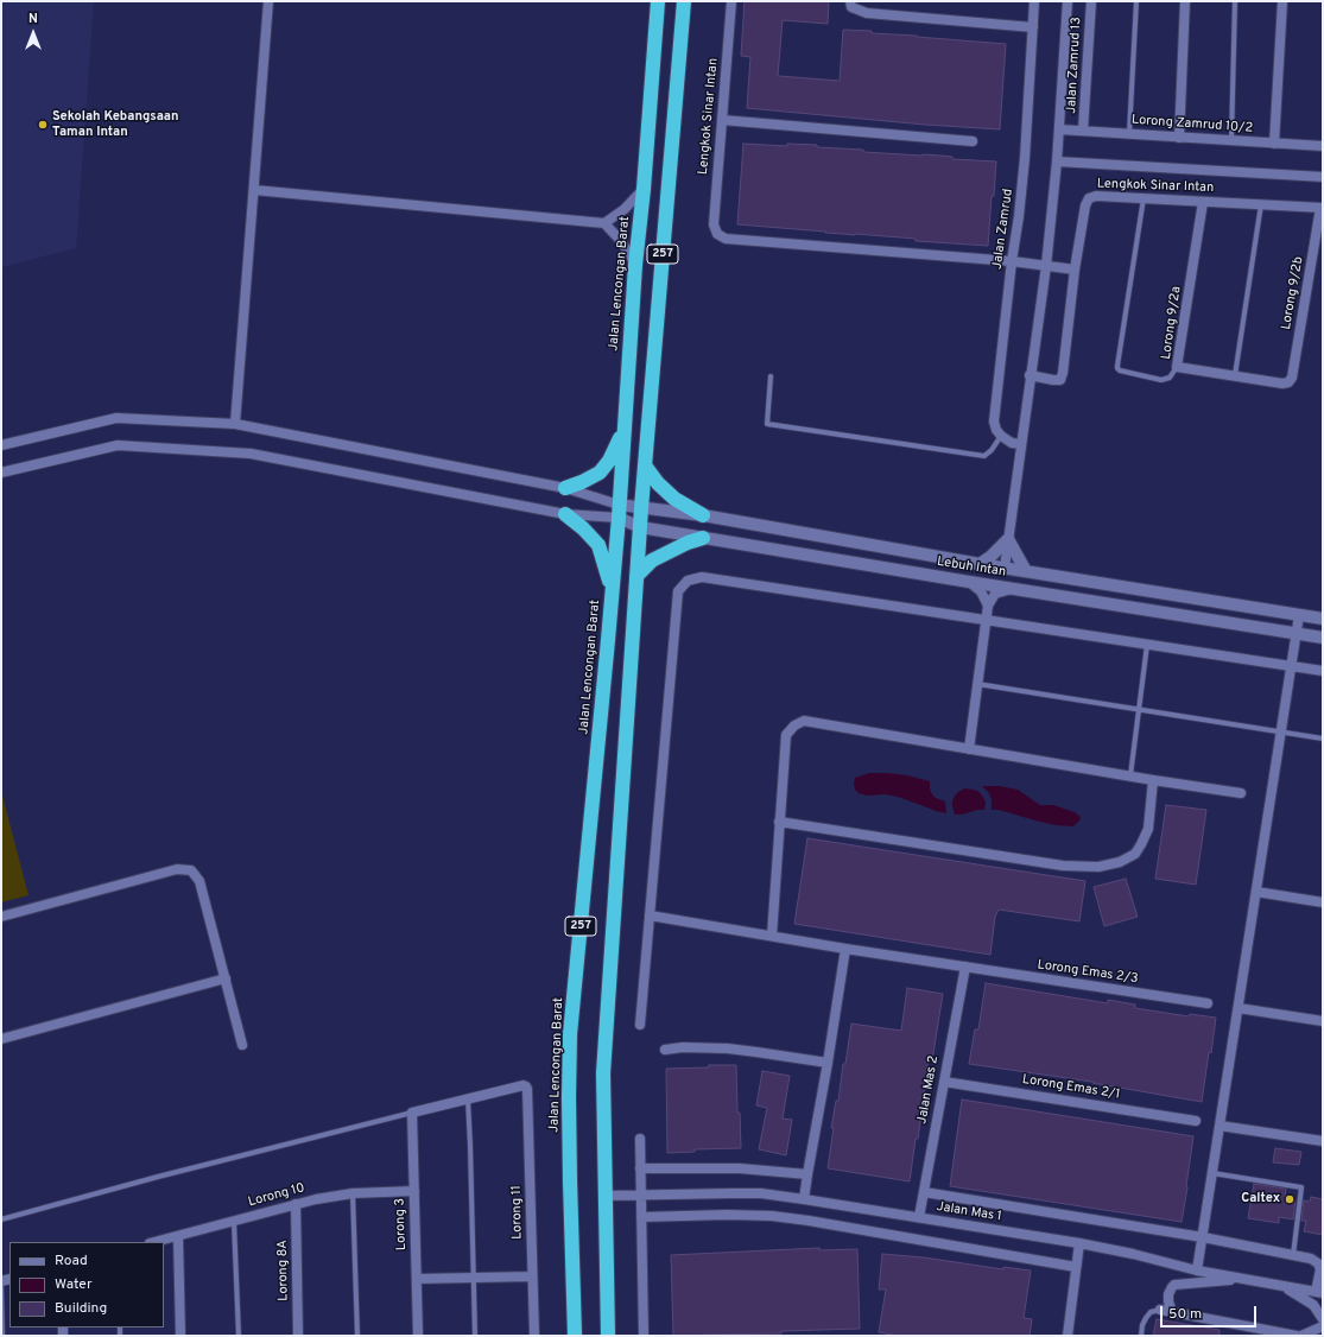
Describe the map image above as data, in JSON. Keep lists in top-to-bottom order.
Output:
{
  "streets": {
    "highway": ["257", "Jalan Lencongan Barat"],
    "main road": ["Lebuh Intan"],
    "street": [
      "Jalan Zamrud 13",
      "Lengkok Sinar Intan",
      "Lorong Zamrud 10/2",
      "Jalan Zamrud",
      "Lorong 9/2b",
      "Lorong 9/2a",
      "Lorong Emas 2/3",
      "Lorong Emas 2/1",
      "Jalan Mas 2",
      "Lorong 10",
      "Lorong 11",
      "Jalan Mas 1",
      "Lorong 3",
      "Lorong 8A"
    ]
  },
  "crossings": [
    ["Jalan Zamrud 13", "Lorong Zamrud 10/2"],
    ["Lengkok Sinar Intan", "Jalan Zamrud"],
    ["Lengkok Sinar Intan", "Lorong 9/2b"],
    ["Lengkok Sinar Intan", "Lorong 9/2a"],
    ["257", "Lebuh Intan"],
    ["257", "Jalan Mas 1"],
    ["Jalan Lencongan Barat", "Lebuh Intan"],
    ["Lorong 9/2b", "Lorong 9/2a"],
    ["Lorong Emas 2/3", "Jalan Mas 2"],
    ["Lorong Emas 2/1", "Jalan Mas 2"],
    ["Jalan Mas 2", "Jalan Mas 1"],
    ["Lorong 10", "Lorong 3"],
    ["Lorong 10", "Lorong 8A"]
  ],
  "places": ["Sekolah Kebangsaan Taman Intan", "Caltex"],
  "legend": ["Road", "Water", "Building"],
  "scale_bar": "50 m",
  "north": "top"
}
